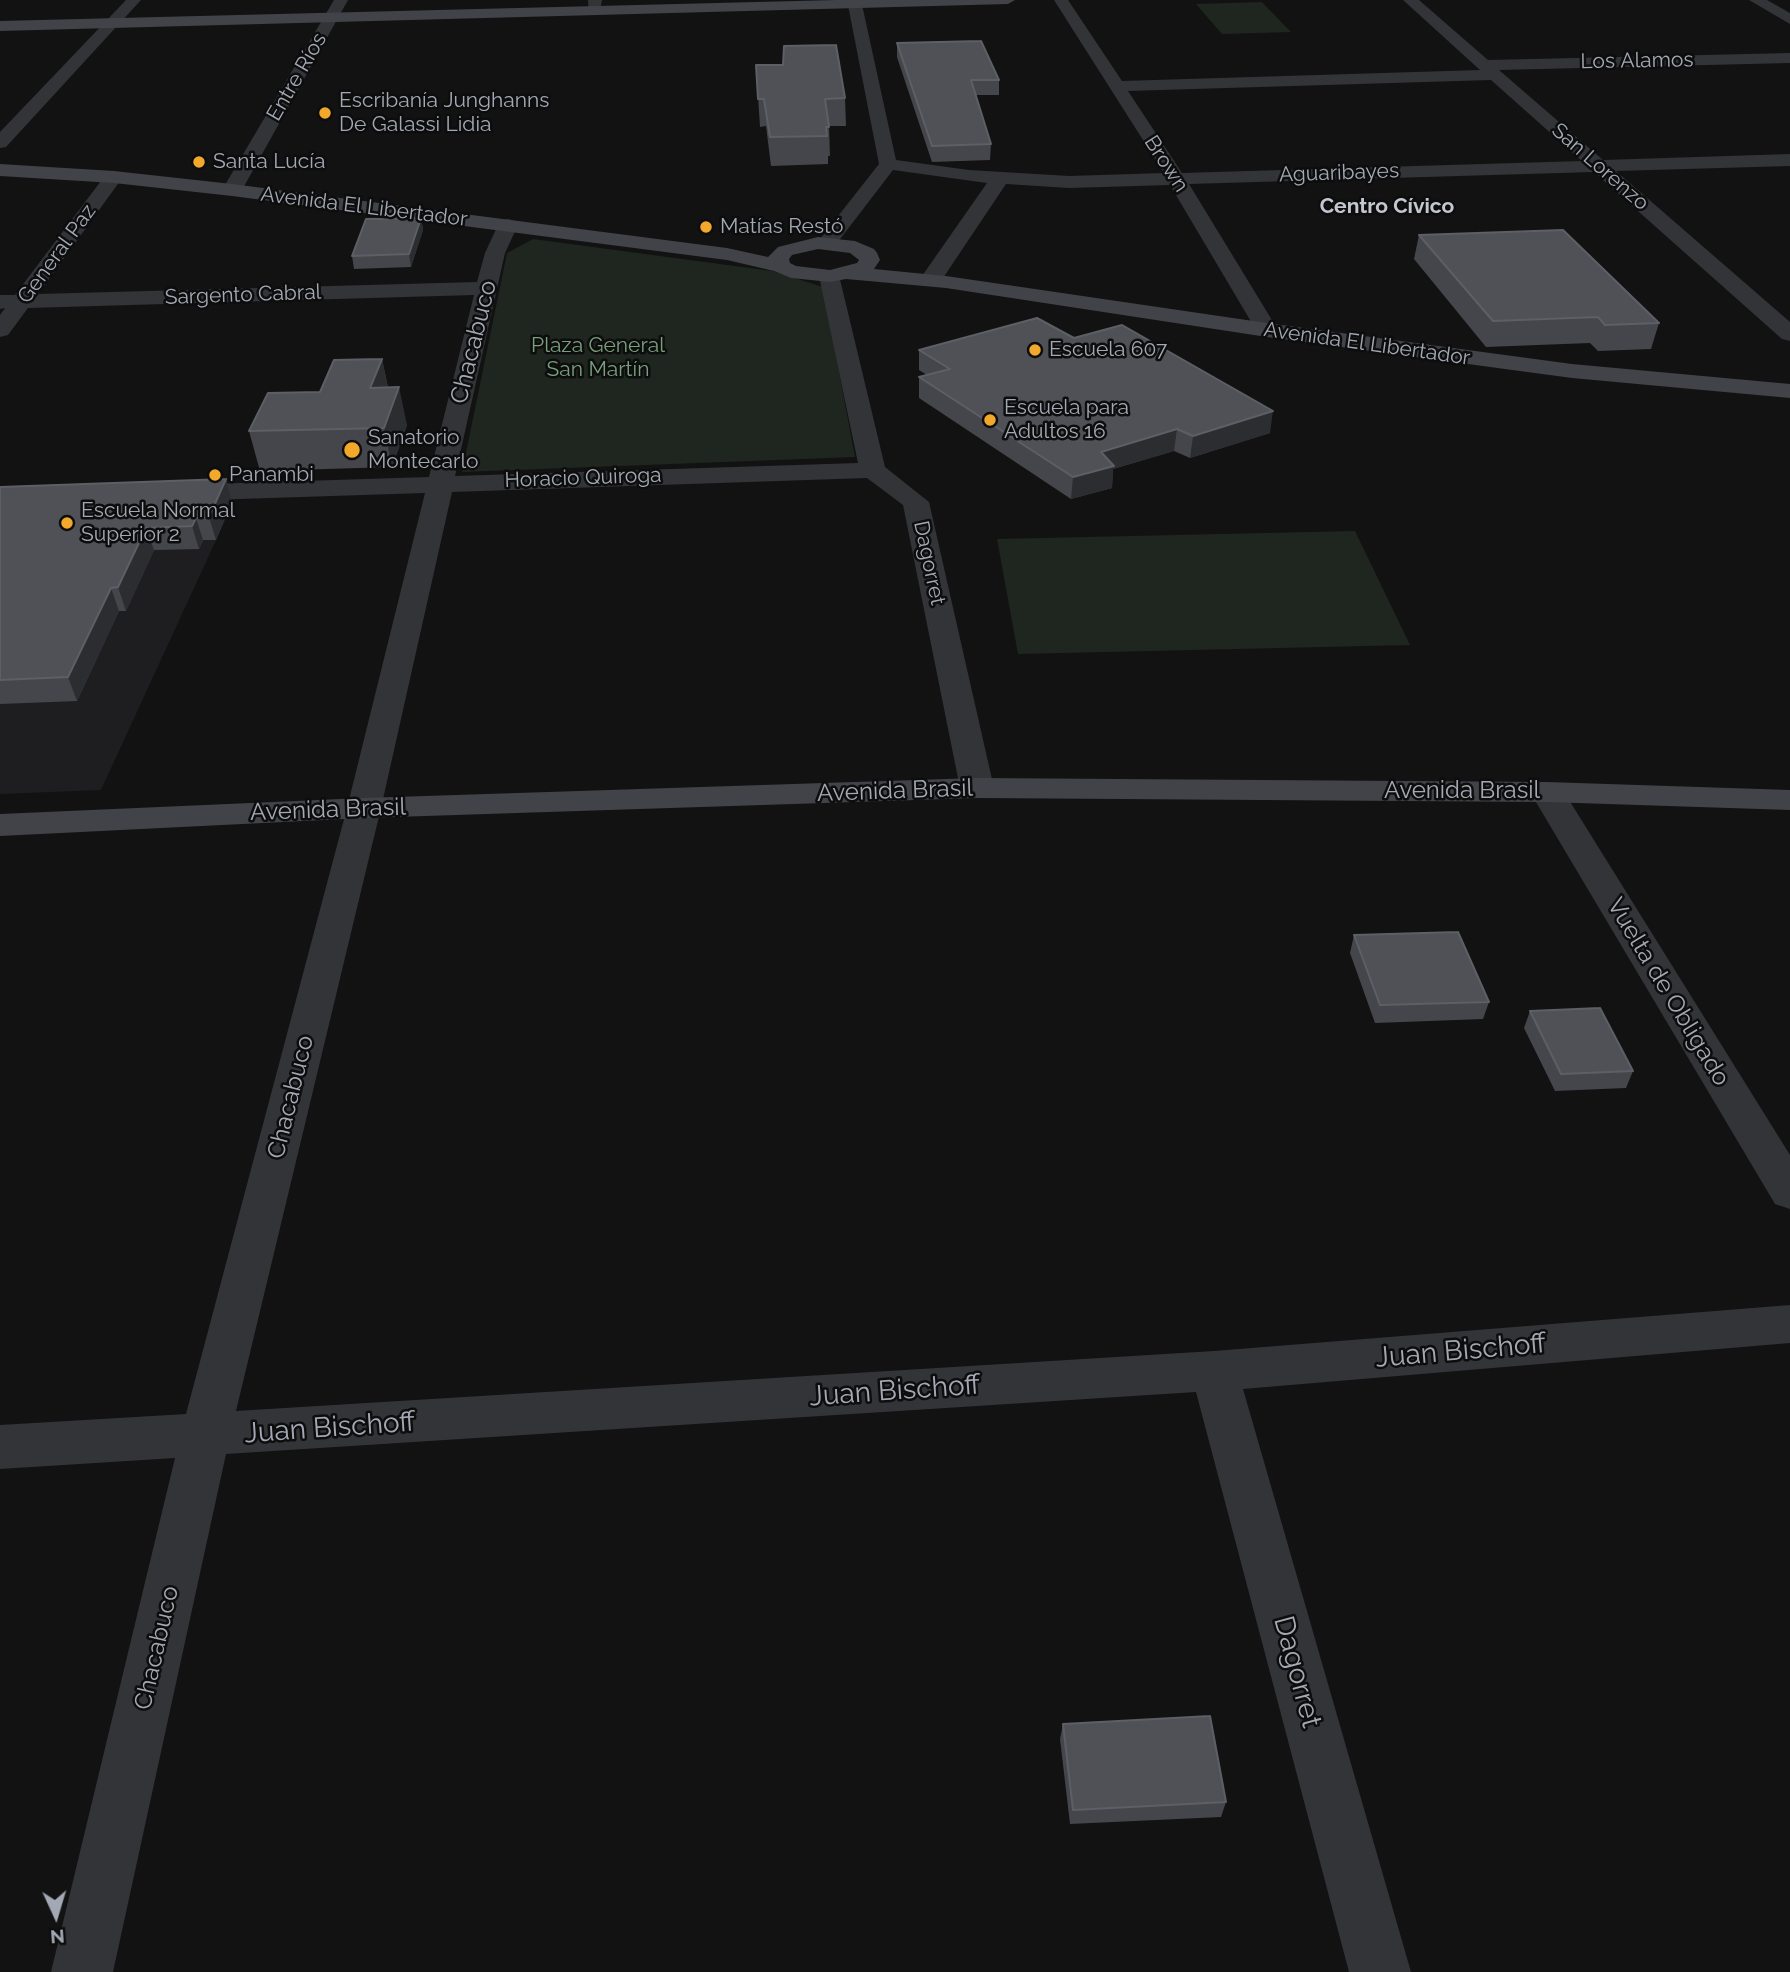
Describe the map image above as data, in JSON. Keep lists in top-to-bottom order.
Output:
{
  "streets": {
    "main road": ["Avenida El Libertador", "Avenida Brasil"],
    "street": [
      "Los Alamos",
      "Entre Ríos",
      "Brown",
      "San Lorenzo",
      "Aguaribayes",
      "General Paz",
      "Sargento Cabral",
      "Chacabuco",
      "Horacio Quiroga",
      "Dagorret",
      "Vuelta de Obligado",
      "Juan Bischoff"
    ]
  },
  "crossings": [
    ["Los Alamos", "Brown"],
    ["Los Alamos", "San Lorenzo"],
    ["Entre Ríos", "Avenida El Libertador"],
    ["Brown", "Aguaribayes"],
    ["Brown", "Avenida El Libertador"],
    ["San Lorenzo", "Aguaribayes"],
    ["Avenida El Libertador", "General Paz"],
    ["Avenida El Libertador", "Chacabuco"],
    ["General Paz", "Sargento Cabral"],
    ["Sargento Cabral", "Chacabuco"],
    ["Chacabuco", "Horacio Quiroga"],
    ["Chacabuco", "Avenida Brasil"],
    ["Chacabuco", "Juan Bischoff"],
    ["Horacio Quiroga", "Dagorret"],
    ["Dagorret", "Avenida Brasil"],
    ["Dagorret", "Juan Bischoff"],
    ["Avenida Brasil", "Vuelta de Obligado"]
  ],
  "districts": ["Centro Cívico"],
  "parks": ["Plaza General San Martín"],
  "places": [
    "Escribanía Junghanns De Galassi Lidia",
    "Santa Lucía",
    "Matías Restó",
    "Escuela 607",
    "Escuela para Adultos 16",
    "Sanatorio Montecarlo",
    "Panambi",
    "Escuela Normal Superior 2"
  ],
  "north": "bottom"
}
